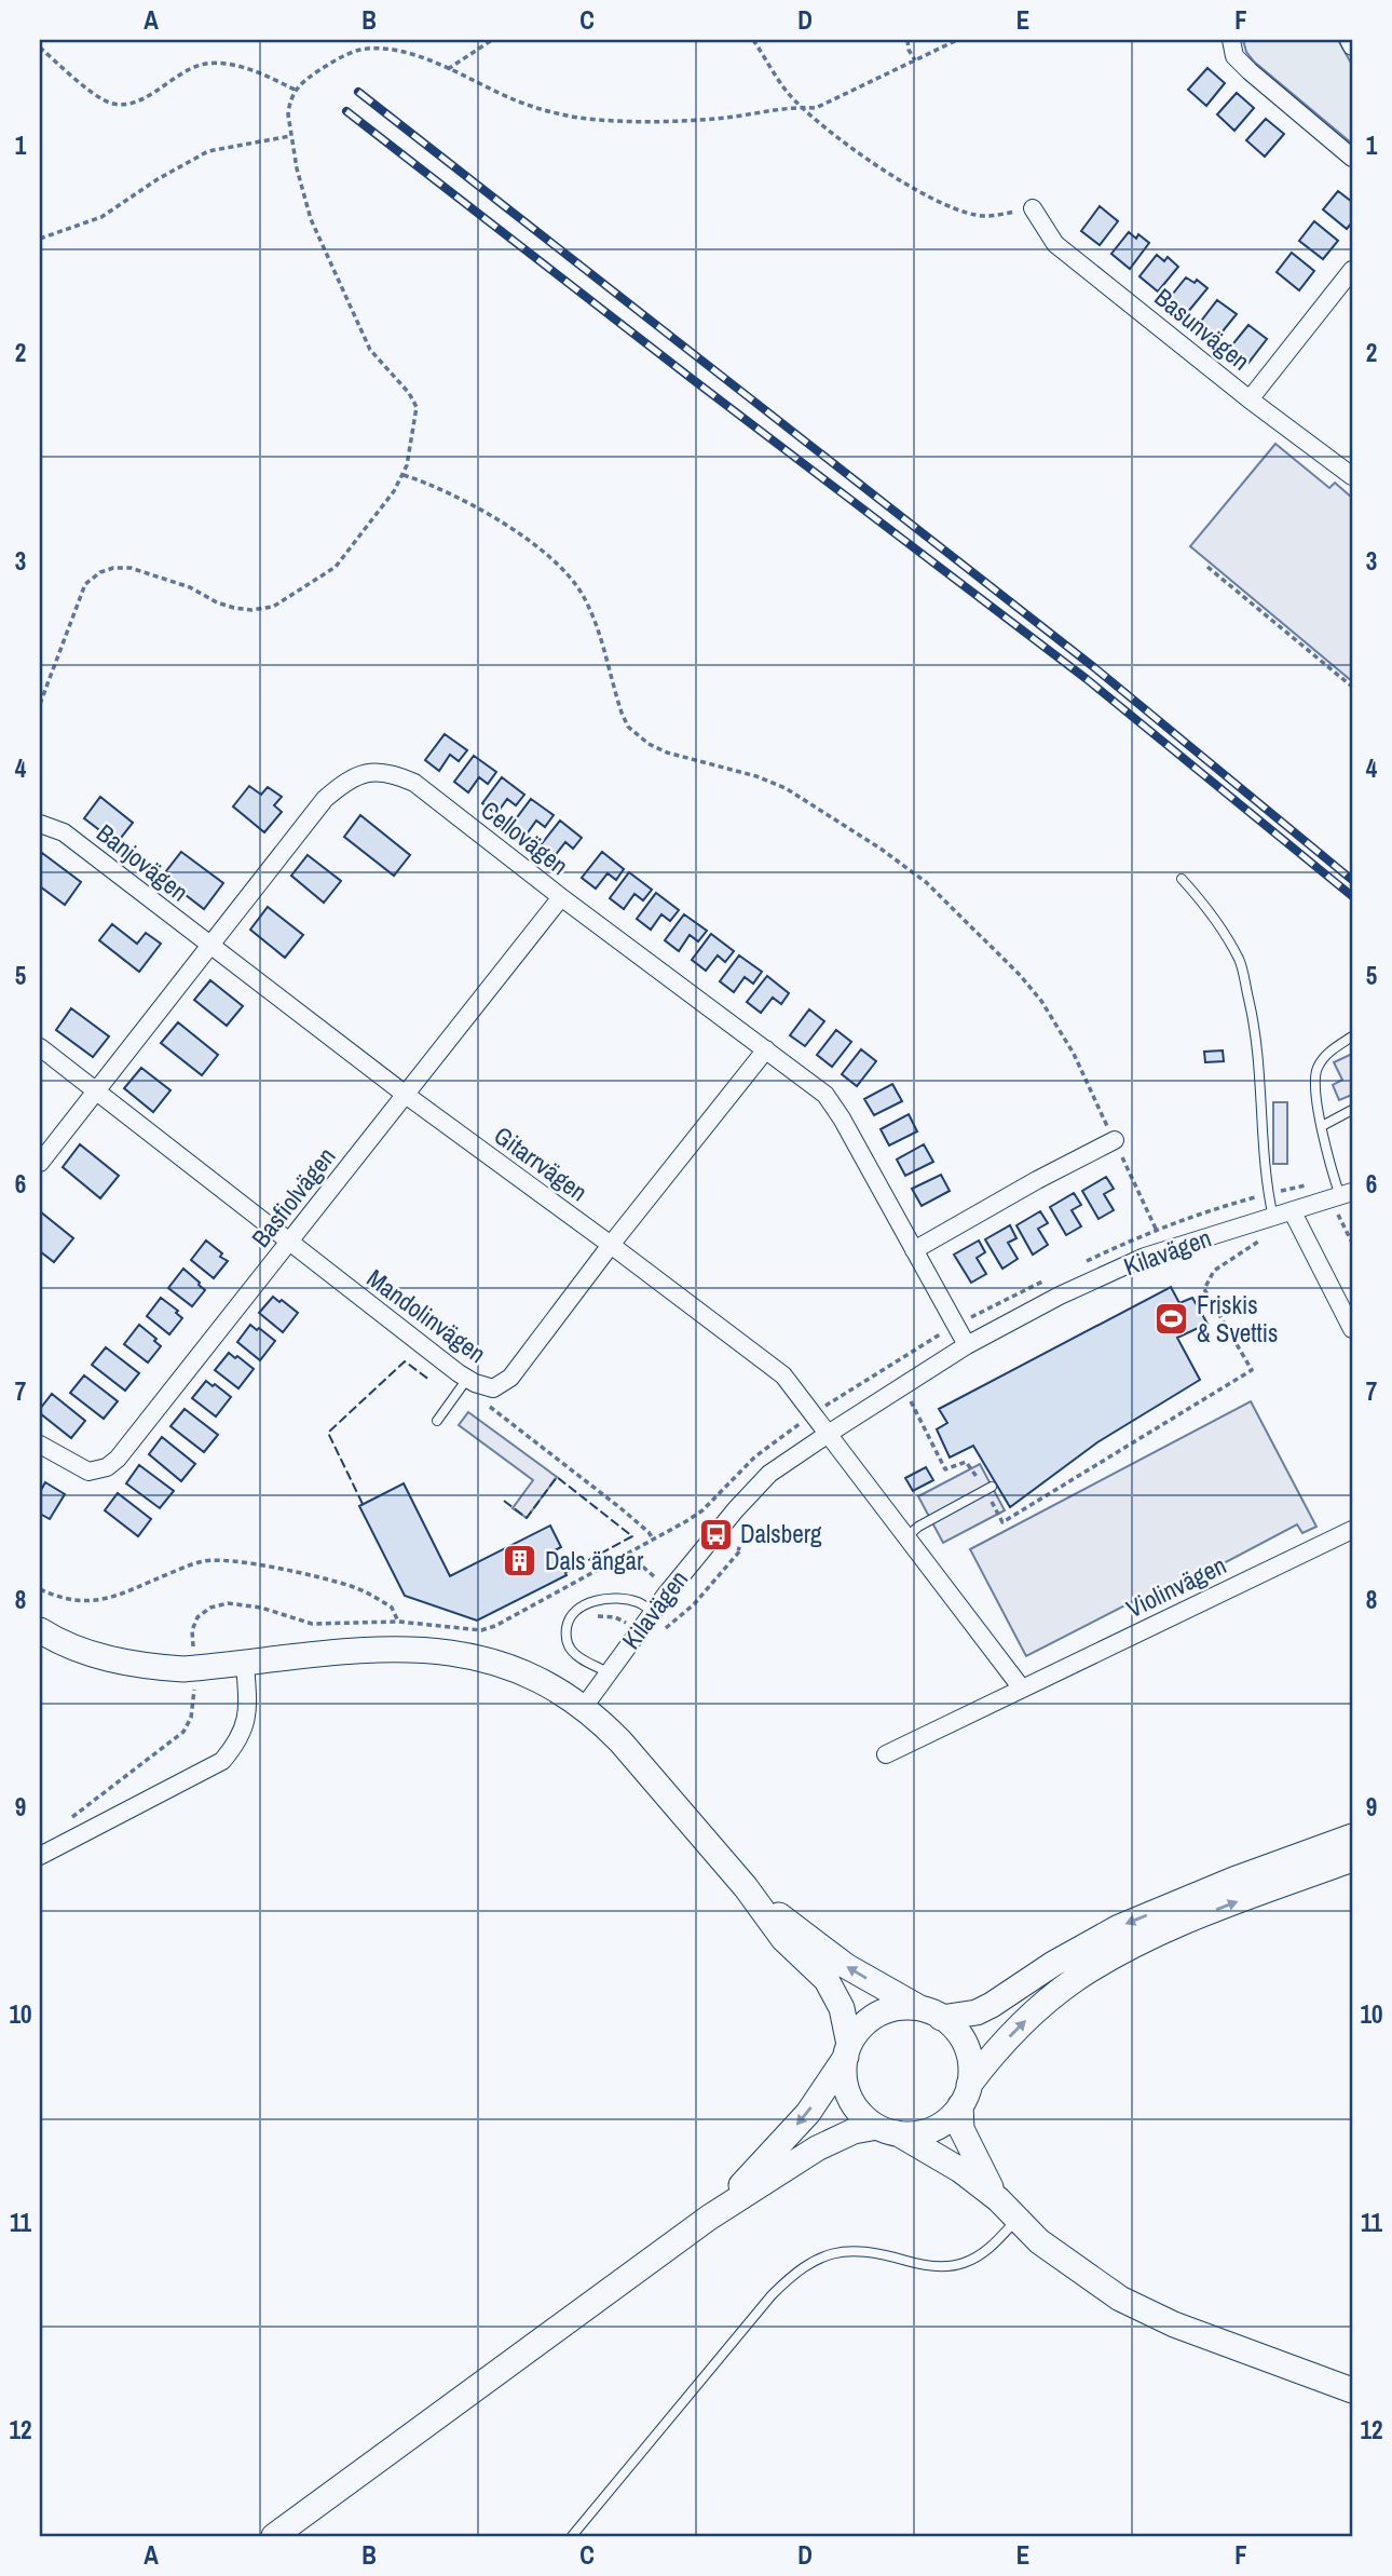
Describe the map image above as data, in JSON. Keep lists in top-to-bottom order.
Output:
{
  "streets": {
    "street": [
      "Basunvägen",
      "Cellovägen",
      "Banjovägen",
      "Gitarrvägen",
      "Basfiolvägen",
      "Kilavägen",
      "Mandolinvägen",
      "Violinvägen"
    ]
  },
  "crossings": [
    ["Cellovägen", "Banjovägen"],
    ["Cellovägen", "Gitarrvägen"],
    ["Cellovägen", "Basfiolvägen"],
    ["Cellovägen", "Kilavägen"],
    ["Cellovägen", "Mandolinvägen"],
    ["Banjovägen", "Gitarrvägen"],
    ["Gitarrvägen", "Basfiolvägen"],
    ["Gitarrvägen", "Kilavägen"],
    ["Gitarrvägen", "Mandolinvägen"],
    ["Basfiolvägen", "Mandolinvägen"]
  ],
  "places": {
    "sports": ["Friskis & Svettis"],
    "bus stop": ["Dalsberg"],
    "building": ["Dals ängar"]
  },
  "grid": {
    "columns": [
      "A",
      "B",
      "C",
      "D",
      "E",
      "F"
    ],
    "rows": [
      "1",
      "2",
      "3",
      "4",
      "5",
      "6",
      "7",
      "8",
      "9",
      "10",
      "11",
      "12"
    ]
  }
}
